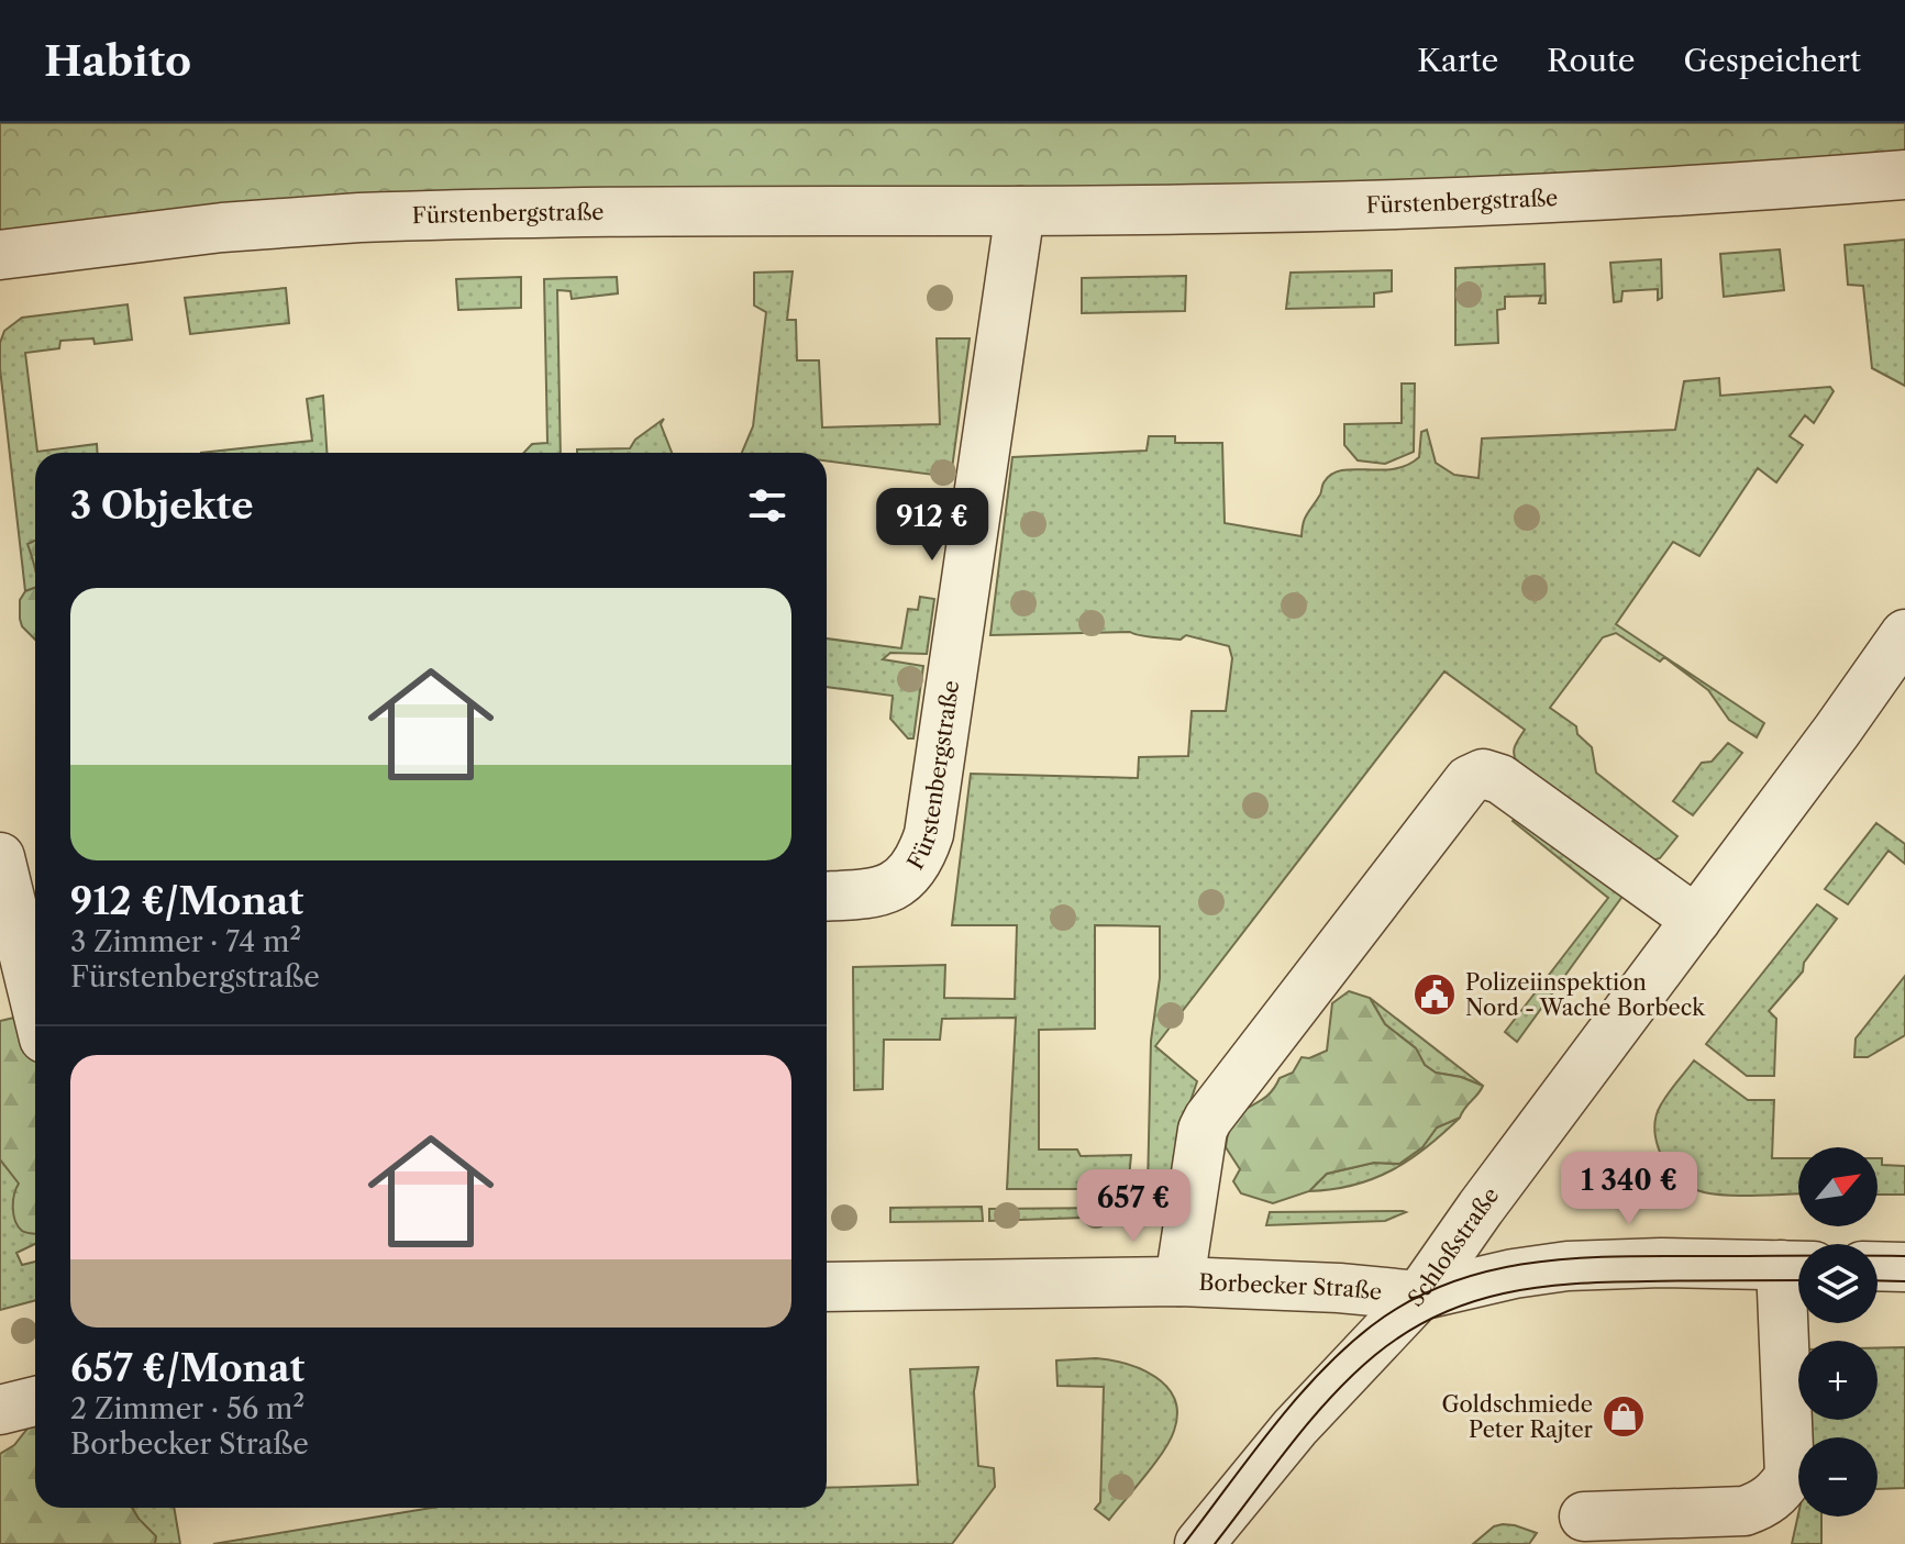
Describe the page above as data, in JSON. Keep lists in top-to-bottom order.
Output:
{
  "streets": {
    "street": ["Fürstenbergstraße", "Schloßstraße", "Borbecker Straße"]
  },
  "crossings": [
    ["Schloßstraße", "Borbecker Straße"]
  ],
  "places": {
    "public building": ["Polizeiinspektion Nord - Wache Borbeck"],
    "shop": ["Goldschmiede Peter Rajter"]
  },
  "north": "top right",
  "page": {
    "header": "Habito",
    "nav": ["Karte", "Route", "Gespeichert"],
    "heading": "3 Objekte",
    "price": ["912 €", "1 340 €", "657 €"],
    "list": [
      {
        "name": "912 €/Monat",
        "note": "3 Zimmer · 74 m² · Fürstenbergstraße"
      },
      {
        "name": "657 €/Monat",
        "note": "2 Zimmer · 56 m² · Borbecker Straße"
      }
    ],
    "map_buttons": ["+", "−"]
  }
}
